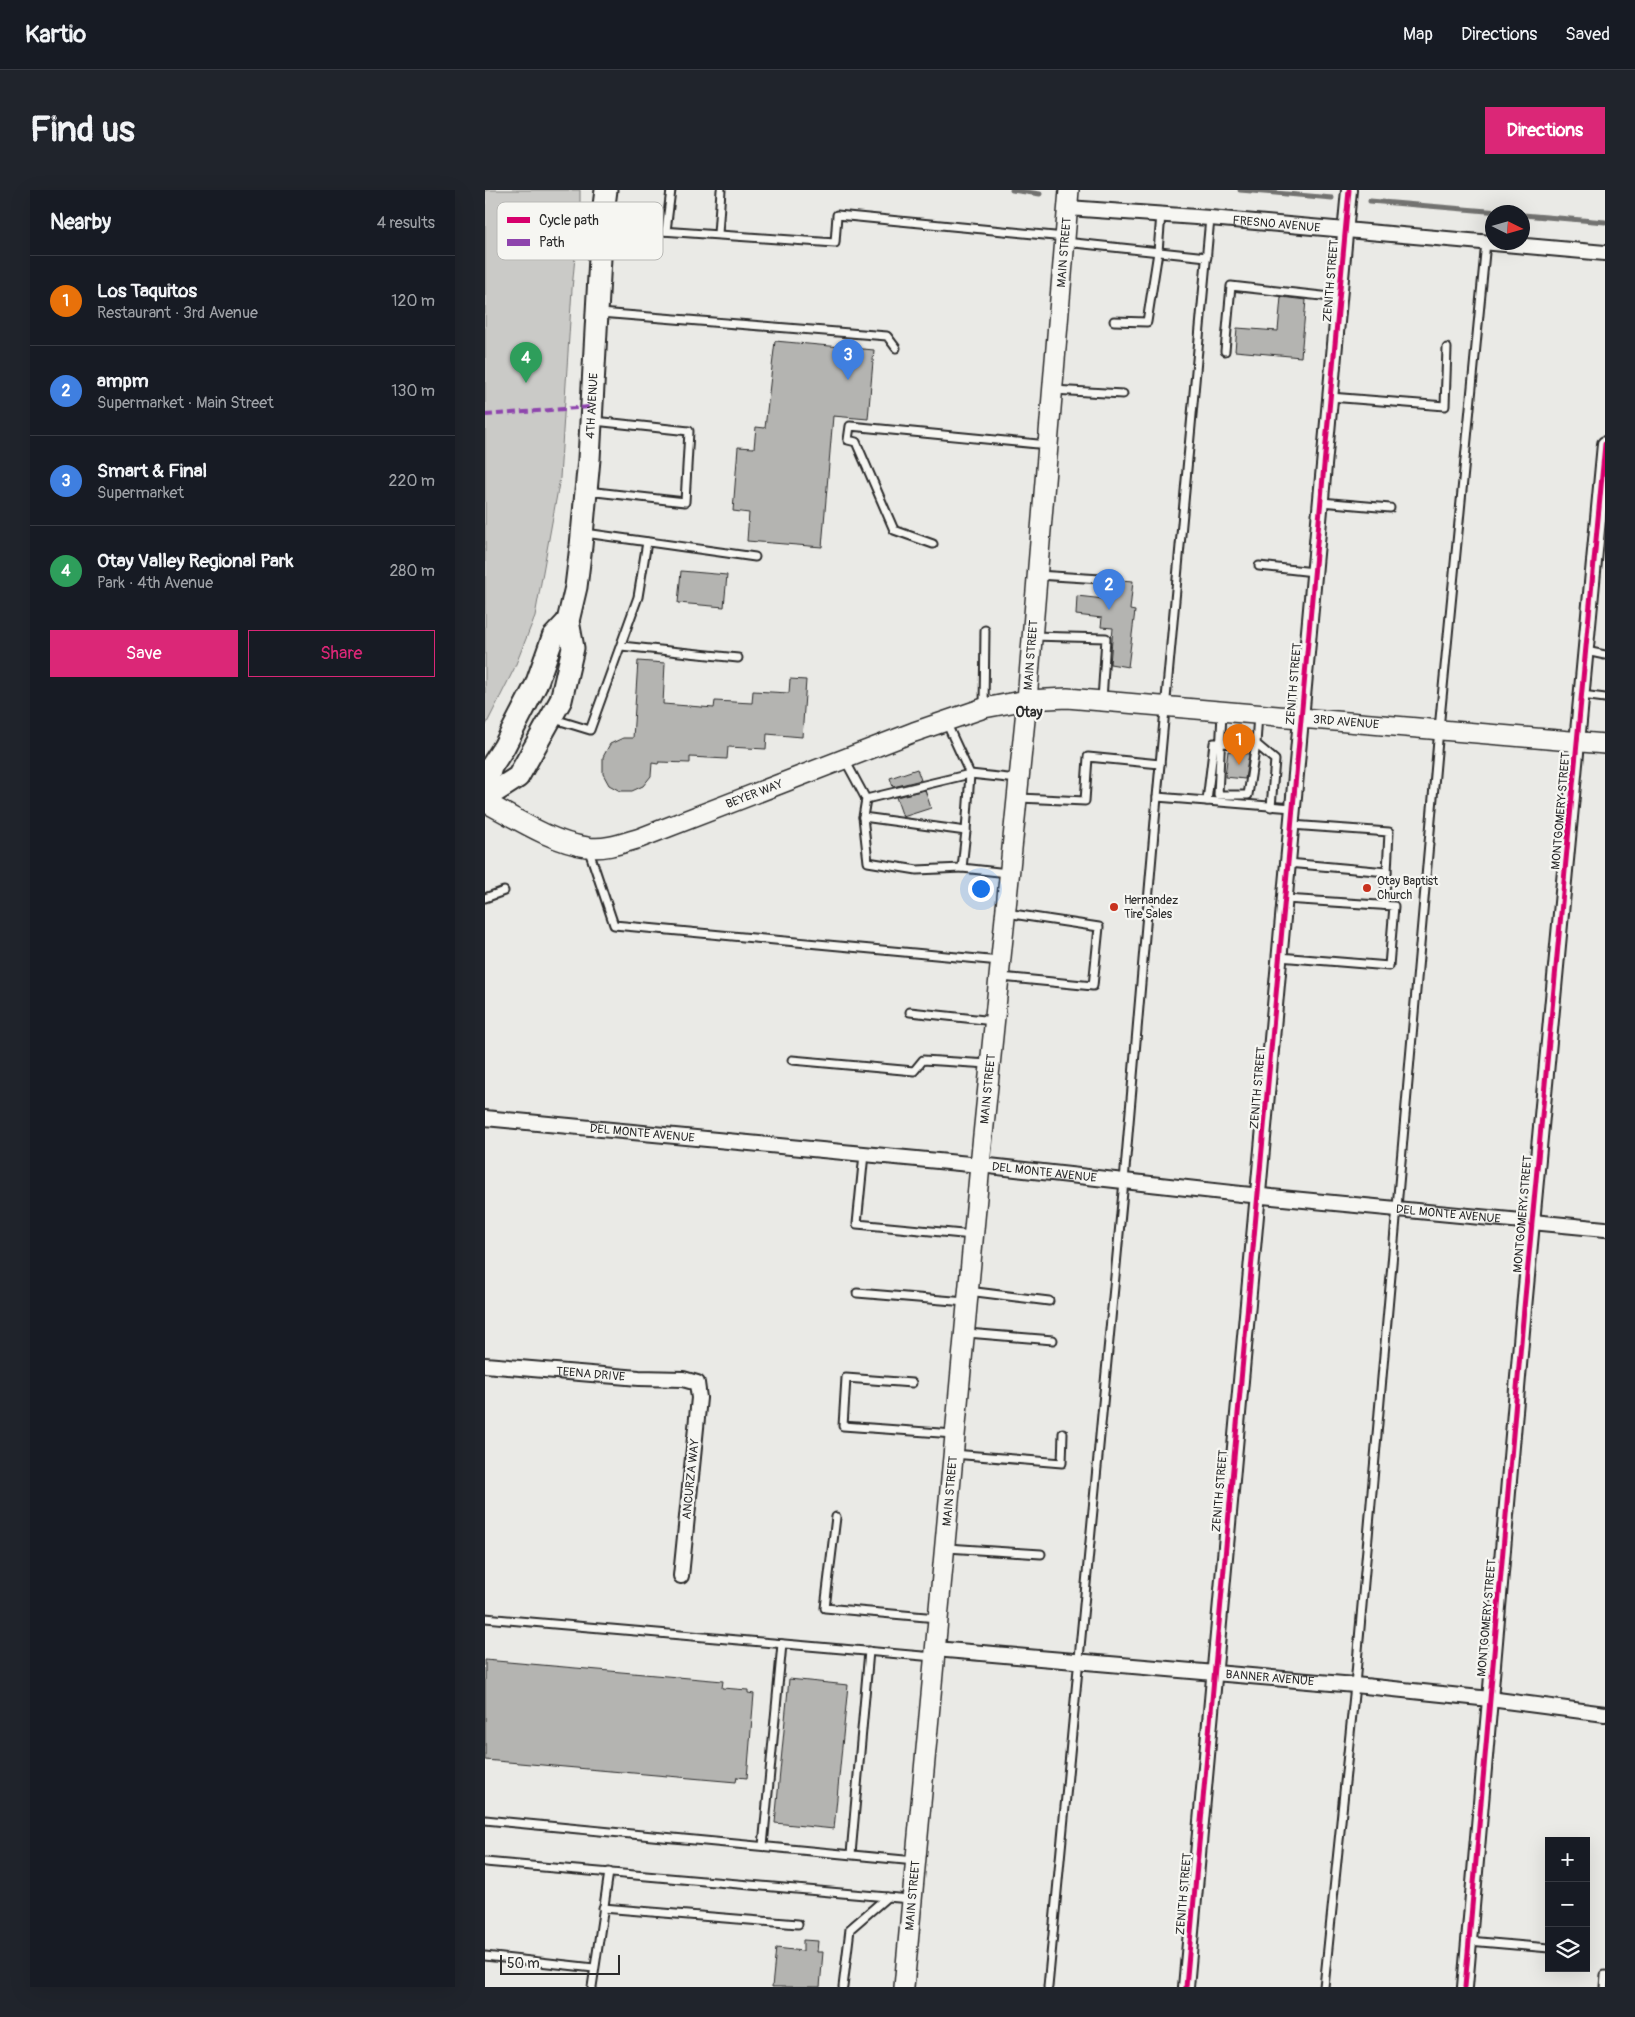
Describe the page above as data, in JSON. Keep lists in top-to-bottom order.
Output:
{
  "streets": {
    "main road": [
      "MAIN STREET",
      "4TH AVENUE",
      "3RD AVENUE",
      "BEYER WAY"
    ],
    "street": [
      "FRESNO AVENUE",
      "ZENITH STREET",
      "MONTGOMERY STREET",
      "DEL MONTE AVENUE",
      "TEENA DRIVE",
      "ANCURZA WAY",
      "BANNER AVENUE"
    ]
  },
  "crossings": [
    ["FRESNO AVENUE", "MAIN STREET"],
    ["FRESNO AVENUE", "ZENITH STREET"],
    ["MAIN STREET", "3RD AVENUE"],
    ["MAIN STREET", "BEYER WAY"],
    ["MAIN STREET", "DEL MONTE AVENUE"],
    ["MAIN STREET", "BANNER AVENUE"],
    ["ZENITH STREET", "3RD AVENUE"],
    ["ZENITH STREET", "DEL MONTE AVENUE"],
    ["ZENITH STREET", "BANNER AVENUE"],
    ["4TH AVENUE", "BEYER WAY"],
    ["3RD AVENUE", "BEYER WAY"],
    ["3RD AVENUE", "MONTGOMERY STREET"],
    ["MONTGOMERY STREET", "DEL MONTE AVENUE"],
    ["MONTGOMERY STREET", "BANNER AVENUE"],
    ["TEENA DRIVE", "ANCURZA WAY"]
  ],
  "districts": ["Otay"],
  "places": ["Otay Baptist Church", "Hernandez Tire Sales"],
  "legend": ["Cycle path", "Path"],
  "scale_bar": "50 m",
  "north": "right",
  "page": {
    "header": "Kartio",
    "nav": ["Map", "Directions", "Saved"],
    "buttons": [
      "Directions",
      ["Save", "Share"]
    ],
    "title": "Find us",
    "heading": ["Nearby", "4 results"],
    "list": [
      {
        "mark": "1",
        "name": "Los Taquitos",
        "note": "Restaurant · 3rd Avenue",
        "value": "120 m"
      },
      {
        "mark": "2",
        "name": "ampm",
        "note": "Supermarket · Main Street",
        "value": "130 m"
      },
      {
        "mark": "3",
        "name": "Smart & Final",
        "note": "Supermarket",
        "value": "220 m"
      },
      {
        "mark": "4",
        "name": "Otay Valley Regional Park",
        "note": "Park · 4th Avenue",
        "value": "280 m"
      }
    ],
    "pins": [
      "3",
      "4",
      "2",
      "1"
    ],
    "map_buttons": ["+", "−"],
    "scale": "50 m"
  }
}
